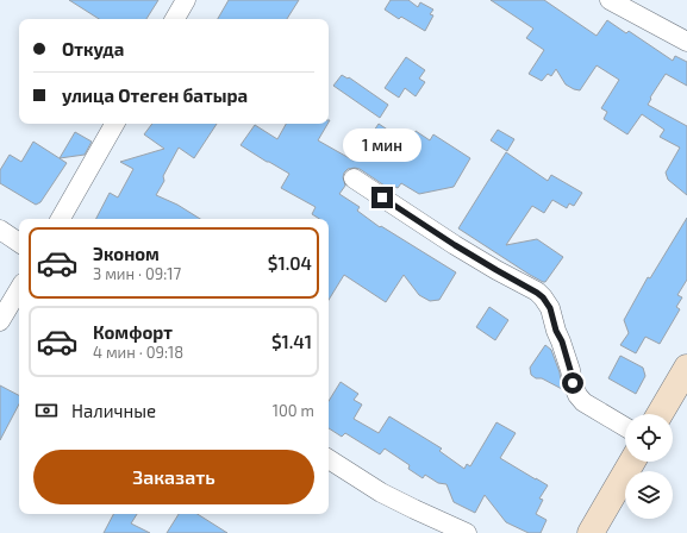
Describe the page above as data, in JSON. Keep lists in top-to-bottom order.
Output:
{
  "page": {
    "banner": ["Откуда", "улица Отеген батыра"],
    "bubble": "1 мин",
    "list": [
      {
        "name": "Эконом",
        "note": "3 мин · 09:17",
        "value": "$1.04"
      },
      {
        "name": "Комфорт",
        "note": "4 мин · 09:18",
        "value": "$1.41"
      }
    ],
    "pay": ["Наличные", "100 m"],
    "buttons": "Заказать"
  }
}
